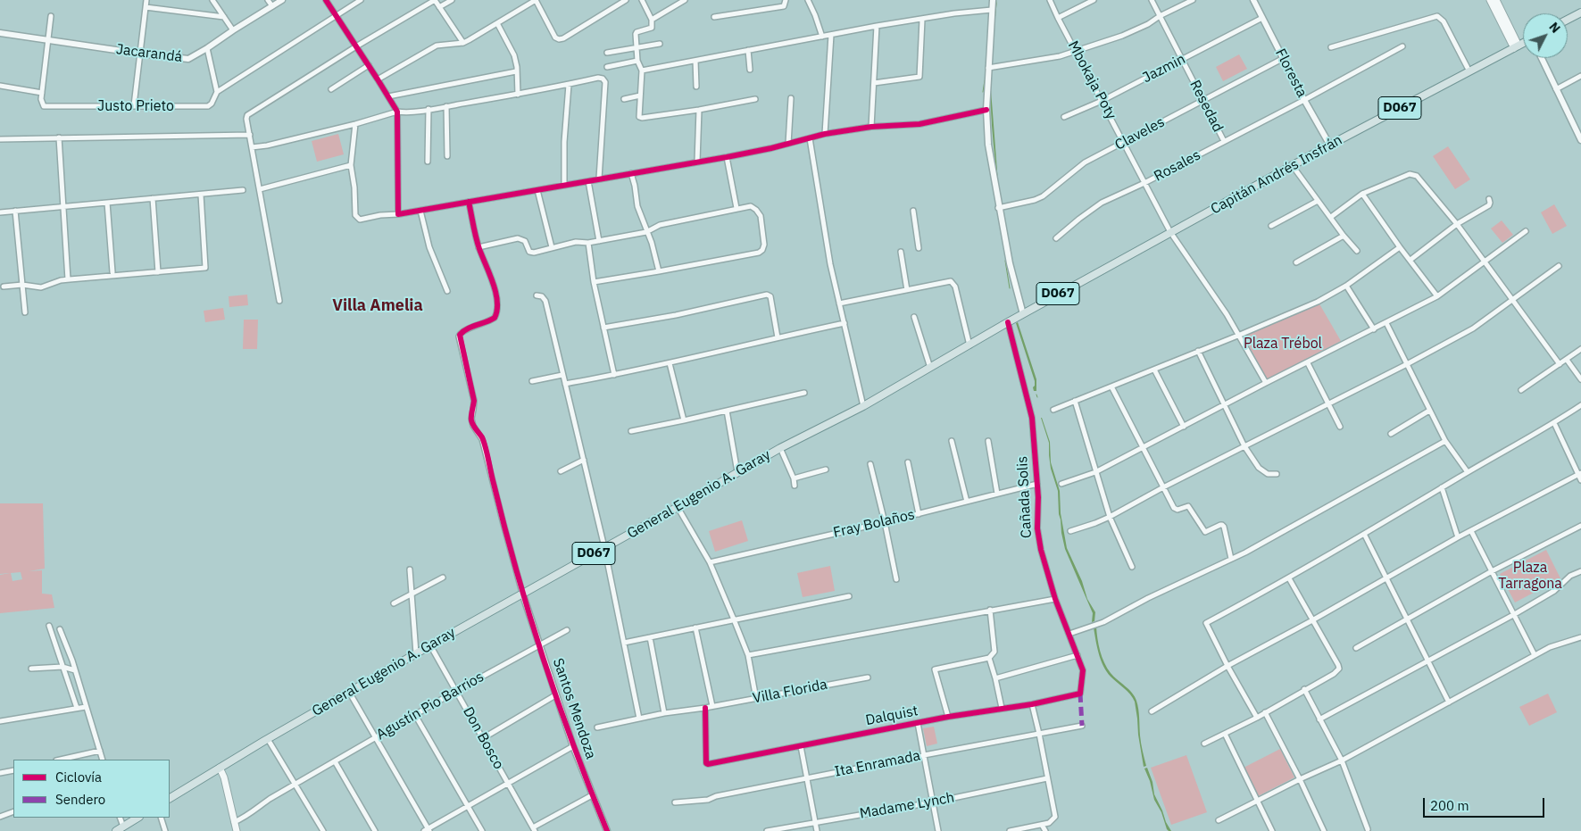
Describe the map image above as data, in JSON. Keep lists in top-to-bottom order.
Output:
{
  "streets": {
    "main road": ["D067", "Capitán Andrés Insfrán", "General Eugenio A. Garay"],
    "street": [
      "Jacarandá",
      "Jazmin",
      "Floresta",
      "Mbokaja Poty",
      "Justo Prieto",
      "Resedad",
      "Claveles",
      "Rosales",
      "Cañada Solis",
      "Fray Bolaños",
      "Villa Florida",
      "Agustín Pio Barrios",
      "Santos Mendoza",
      "Dalquist",
      "Don Bosco",
      "Ita Enramada",
      "Madame Lynch"
    ]
  },
  "crossings": [
    ["Jazmin", "Floresta"],
    ["Jazmin", "Mbokaja Poty"],
    ["Jazmin", "Resedad"],
    ["Floresta", "Claveles"],
    ["Floresta", "Rosales"],
    ["Floresta", "Capitán Andrés Insfrán"],
    ["Mbokaja Poty", "Claveles"],
    ["Mbokaja Poty", "Rosales"],
    ["Mbokaja Poty", "Capitán Andrés Insfrán"],
    ["Resedad", "Claveles"],
    ["Resedad", "Rosales"],
    ["Capitán Andrés Insfrán", "General Eugenio A. Garay"],
    ["General Eugenio A. Garay", "Cañada Solis"],
    ["General Eugenio A. Garay", "Santos Mendoza"],
    ["General Eugenio A. Garay", "Don Bosco"],
    ["Cañada Solis", "Fray Bolaños"],
    ["Cañada Solis", "Dalquist"],
    ["Villa Florida", "Dalquist"],
    ["Agustín Pio Barrios", "Santos Mendoza"],
    ["Agustín Pio Barrios", "Don Bosco"]
  ],
  "districts": ["Villa Amelia"],
  "parks": ["Plaza Trébol", "Plaza Tarragona"],
  "legend": ["Ciclovía", "Sendero"],
  "scale_bar": "200 m",
  "north": "top right"
}
